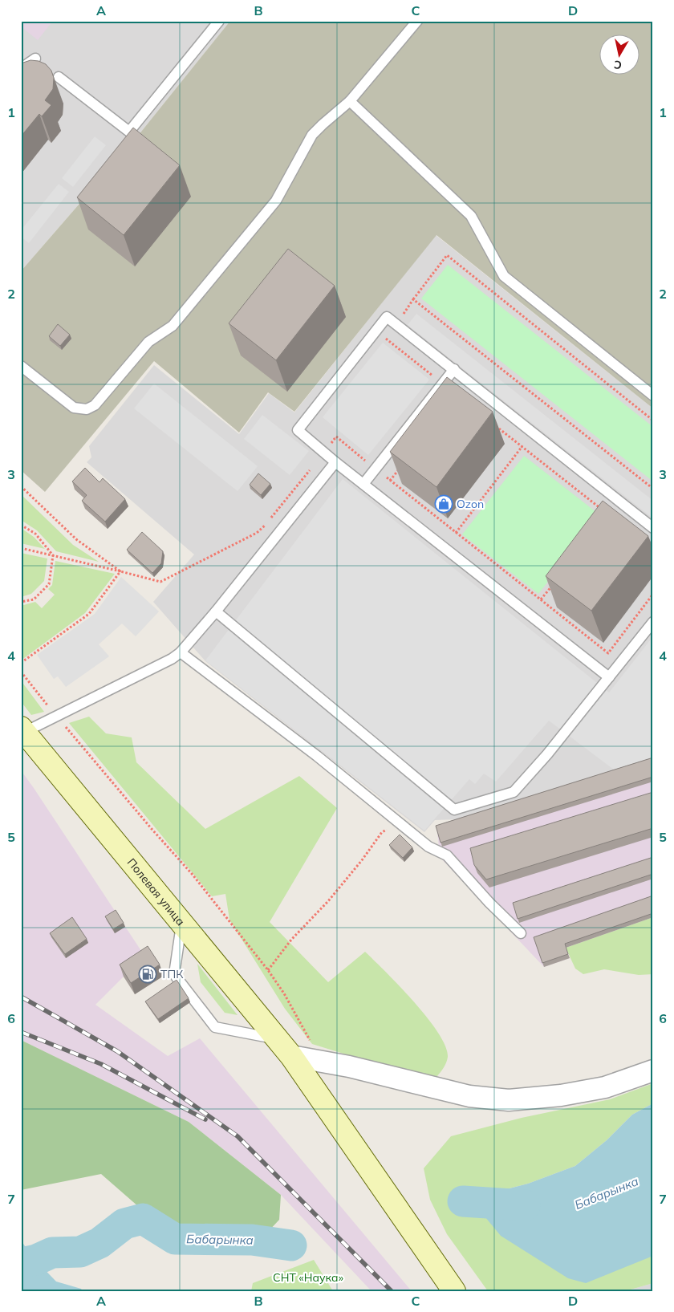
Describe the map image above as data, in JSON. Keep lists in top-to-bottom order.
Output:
{
  "streets": {
    "street": ["Полевая улица"]
  },
  "water": ["Бабарынка"],
  "parks": ["СНТ «Наука»"],
  "places": {
    "shop": ["Ozon"],
    "fuel station": ["ТПК"]
  },
  "north": "bottom",
  "grid": {
    "columns": [
      "A",
      "B",
      "C",
      "D"
    ],
    "rows": [
      "1",
      "2",
      "3",
      "4",
      "5",
      "6",
      "7"
    ]
  }
}
